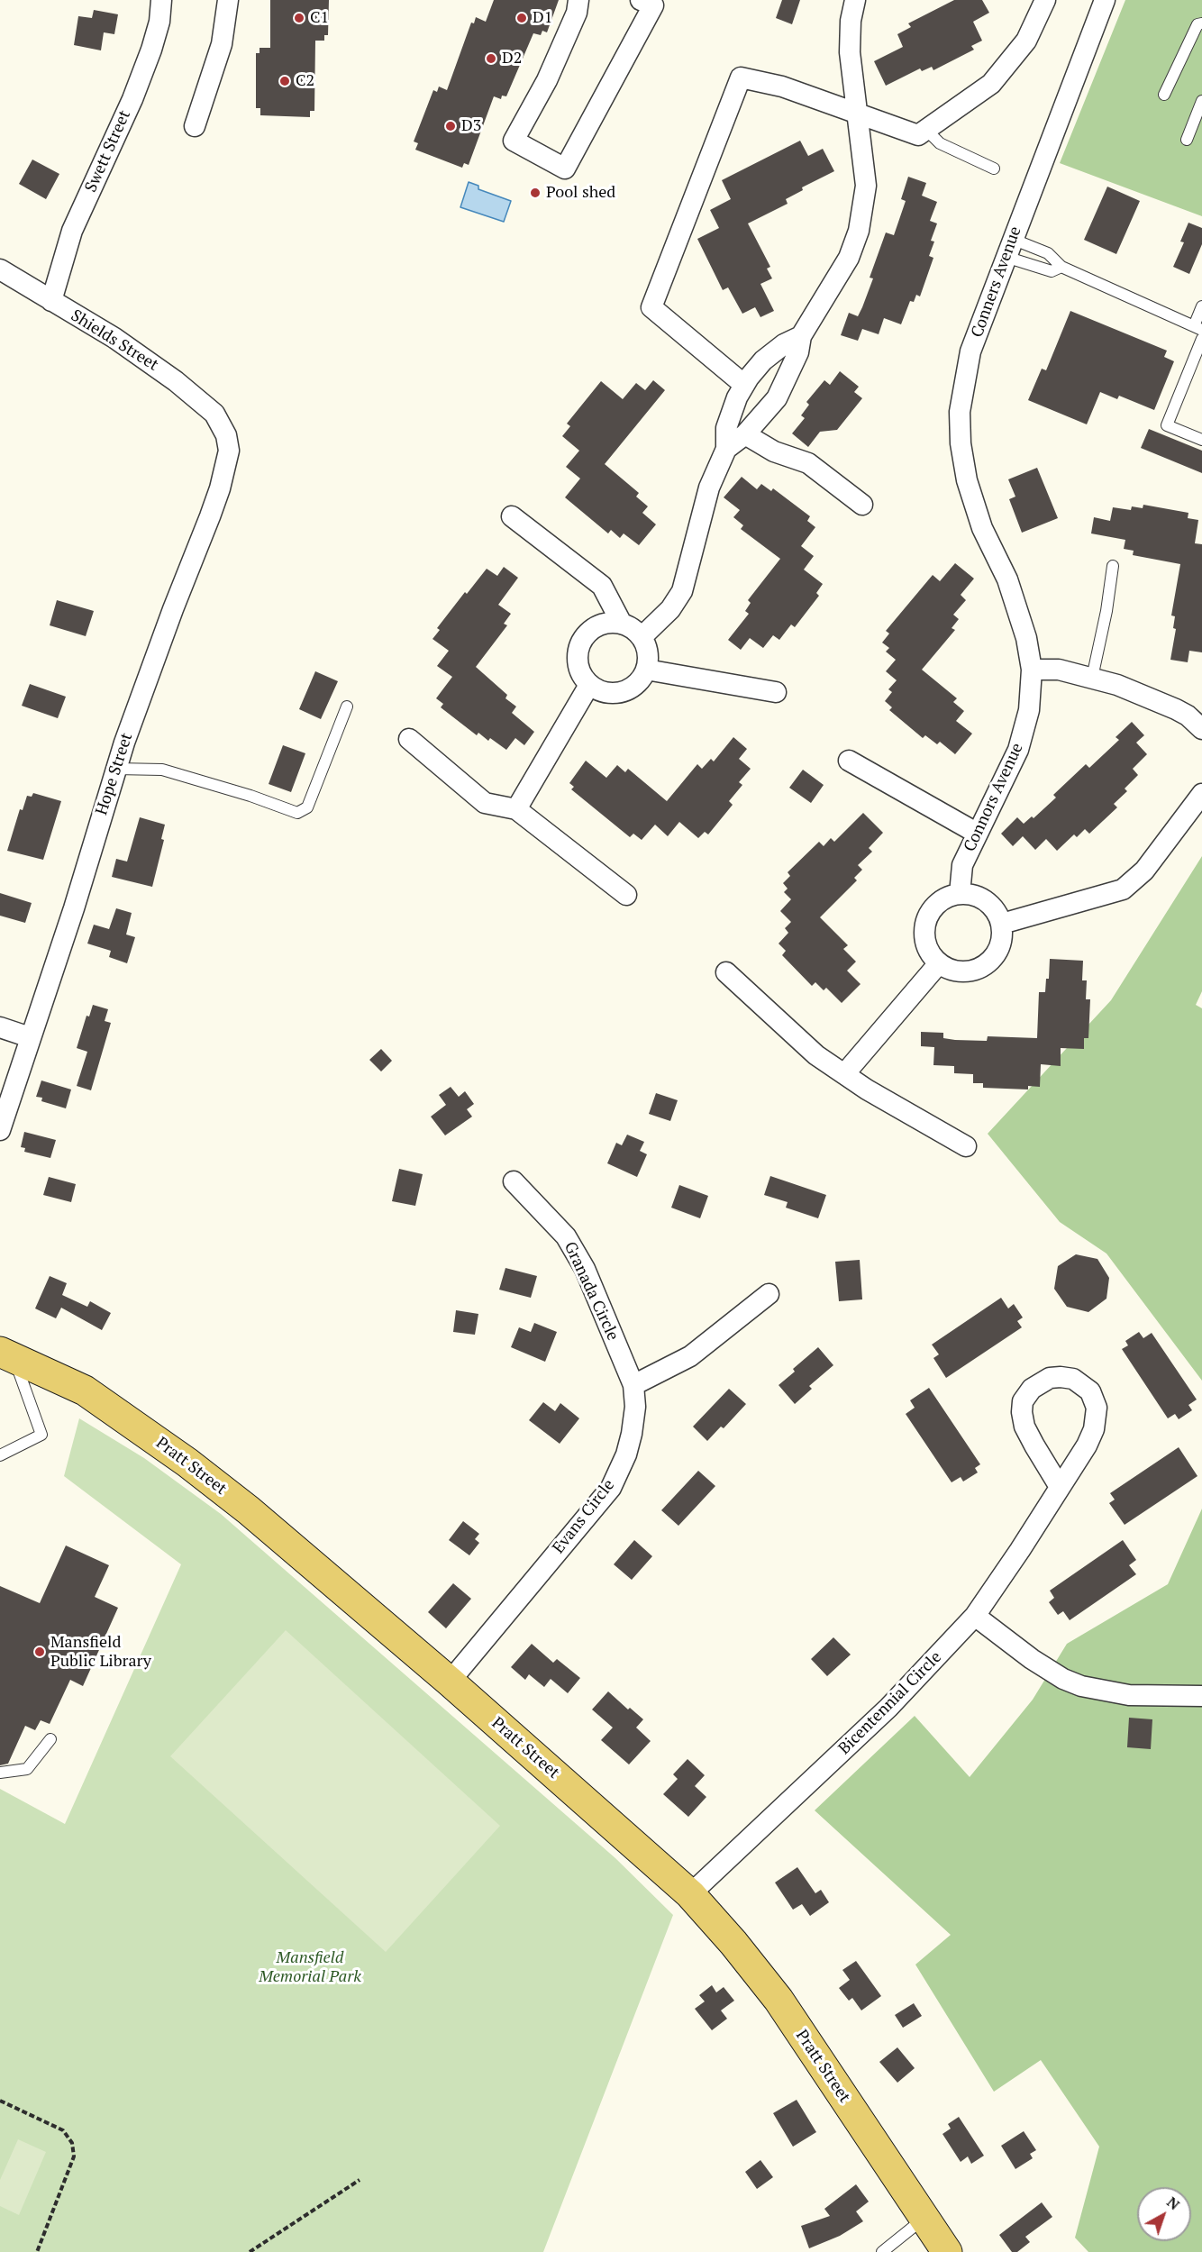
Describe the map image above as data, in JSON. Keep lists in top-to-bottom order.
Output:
{
  "streets": {
    "main road": ["Pratt Street"],
    "street": [
      "Swett Street",
      "Conners Avenue",
      "Shields Street",
      "Hope Street",
      "Connors Avenue",
      "Granada Circle",
      "Evans Circle",
      "Bicentennial Circle"
    ]
  },
  "crossings": [
    ["Swett Street", "Shields Street"],
    ["Conners Avenue", "Connors Avenue"],
    ["Shields Street", "Hope Street"],
    ["Granada Circle", "Evans Circle"],
    ["Pratt Street", "Evans Circle"],
    ["Pratt Street", "Bicentennial Circle"]
  ],
  "parks": ["Mansfield Memorial Park"],
  "places": [
    "C1",
    "D1",
    "D2",
    "C2",
    "D3",
    "Pool shed",
    "Mansfield Public Library"
  ],
  "north": "top right"
}
